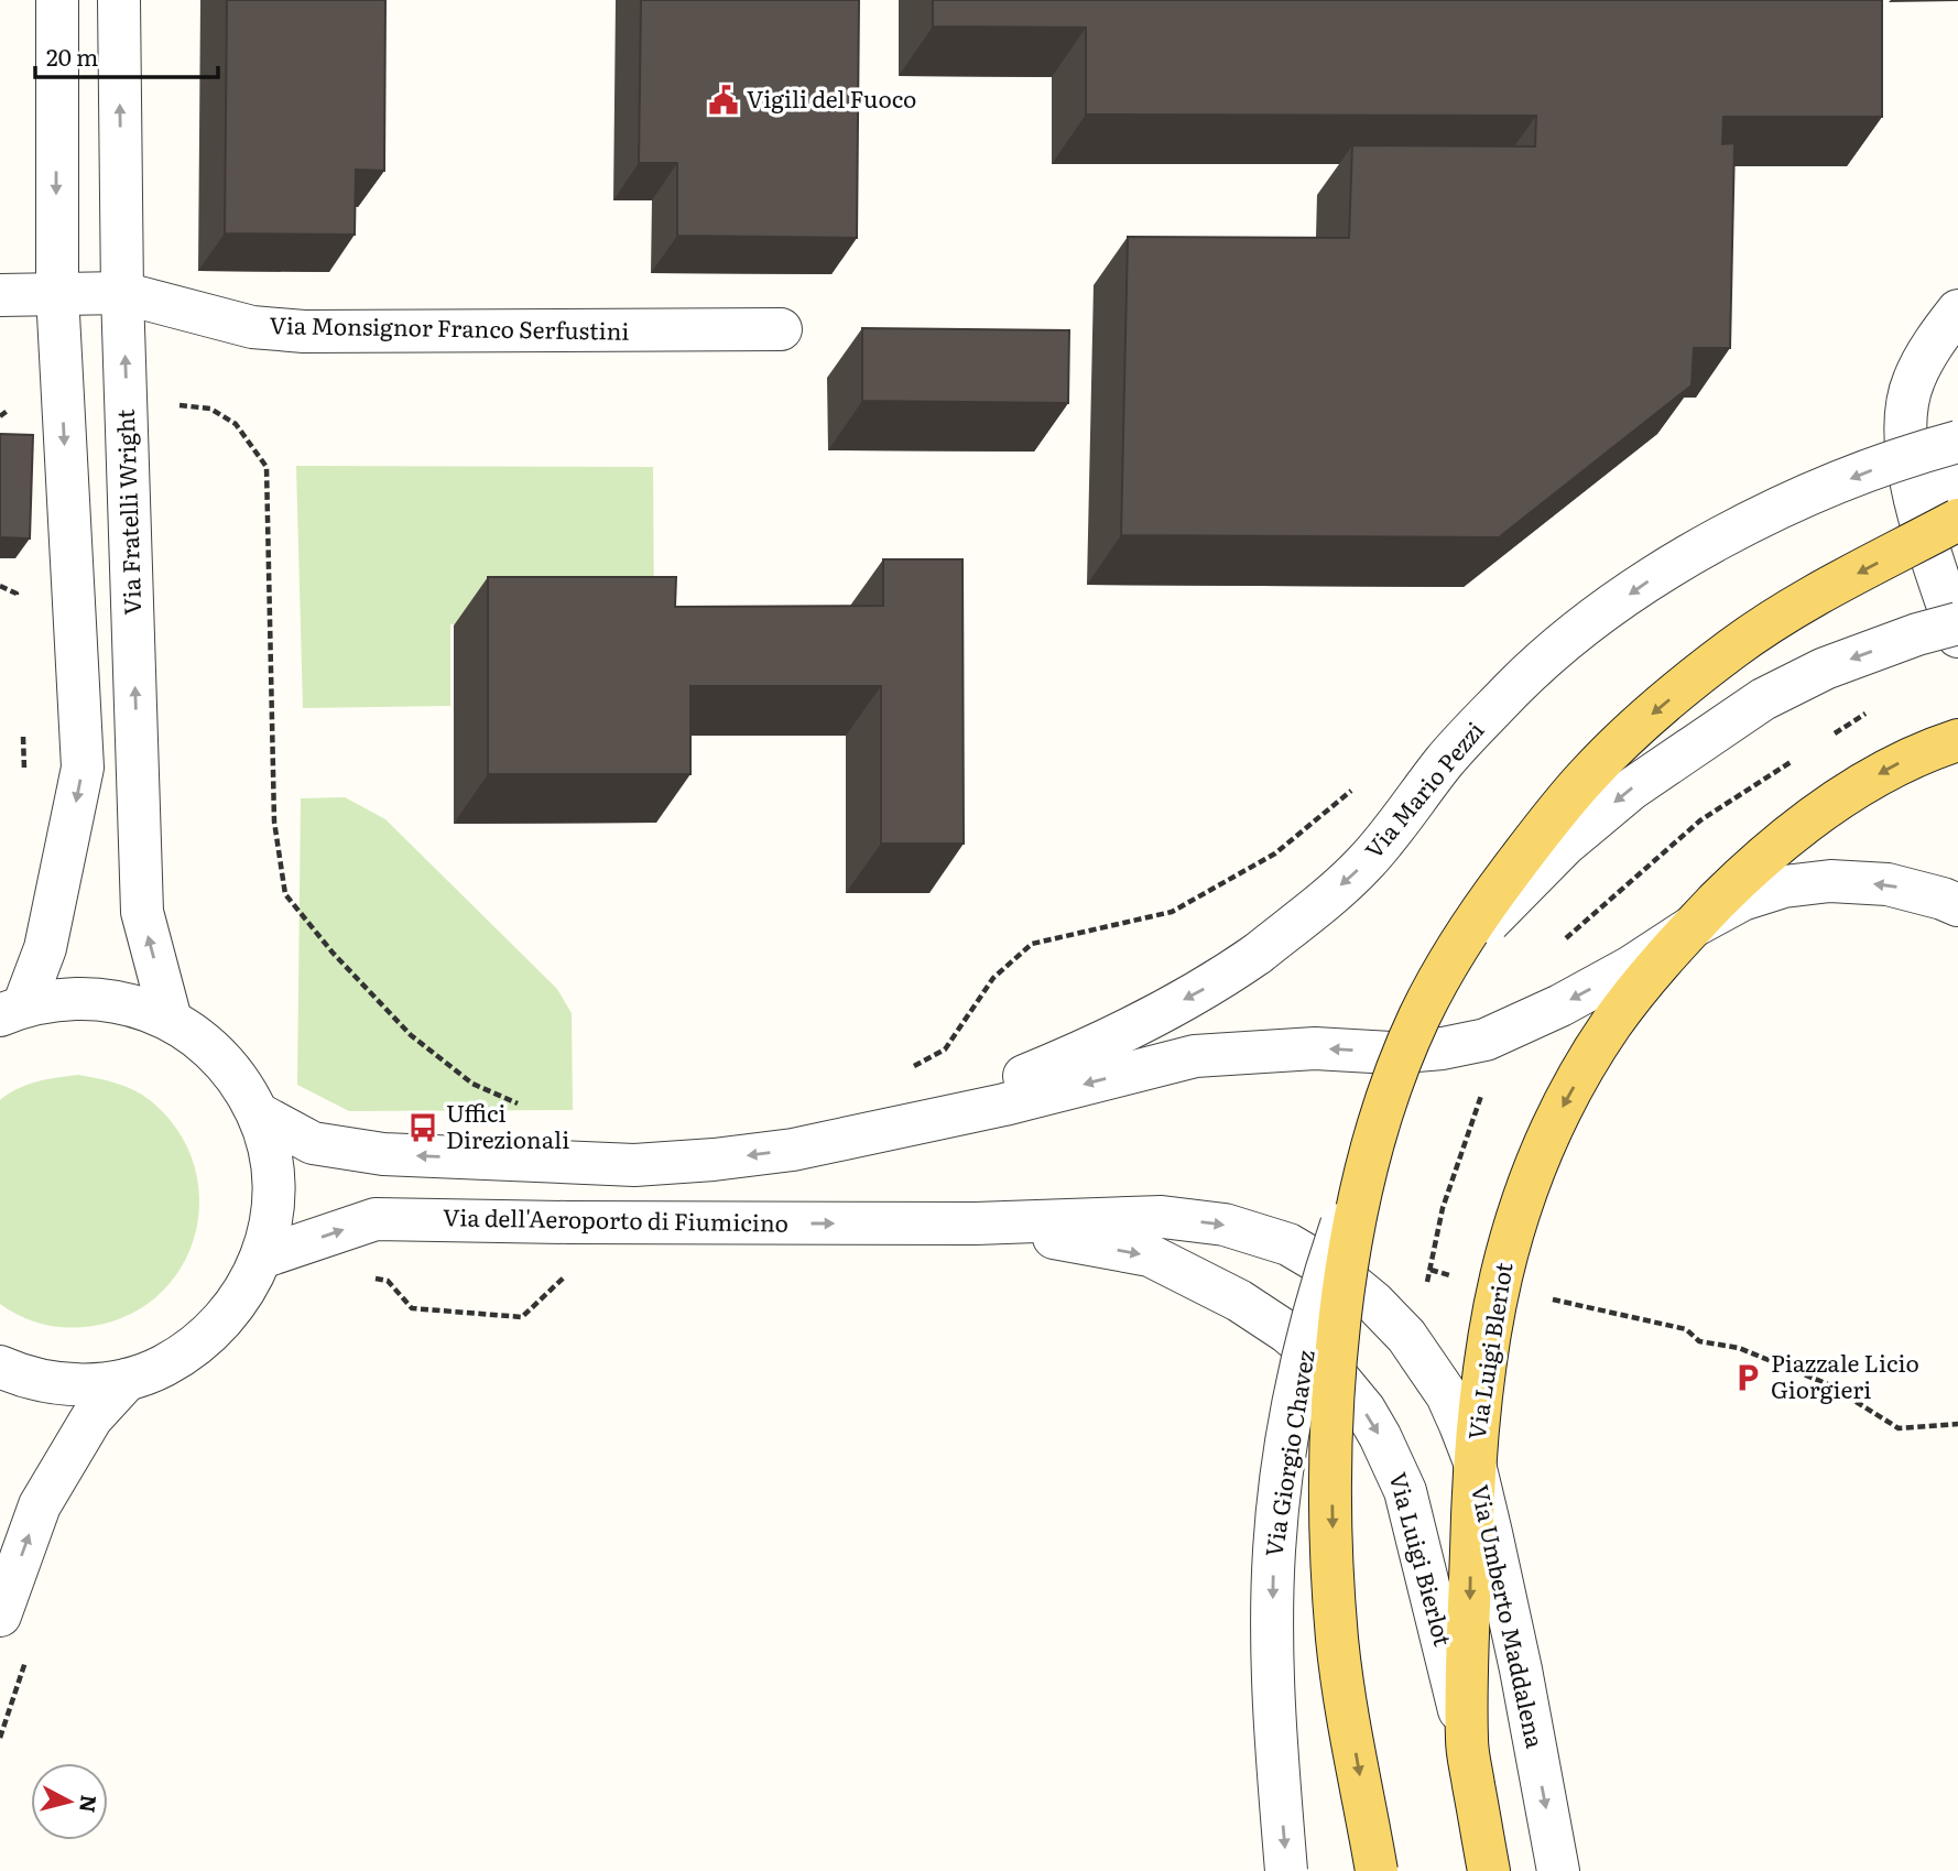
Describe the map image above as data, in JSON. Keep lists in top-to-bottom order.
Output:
{
  "streets": {
    "main road": ["Via Luigi Bleriot"],
    "street": [
      "Via Monsignor Franco Serfustini",
      "Via Fratelli Wright",
      "Via Mario Pezzi",
      "Via dell'Aeroporto di Fiumicino",
      "Via Giorgio Chavez",
      "Via Luigi Bierlot",
      "Via Umberto Maddalena"
    ]
  },
  "crossings": [
    ["Via Monsignor Franco Serfustini", "Via Fratelli Wright"],
    ["Via dell'Aeroporto di Fiumicino", "Via Luigi Bierlot"],
    ["Via dell'Aeroporto di Fiumicino", "Via Umberto Maddalena"],
    ["Via Luigi Bleriot", "Via Luigi Bierlot"],
    ["Via Luigi Bleriot", "Via Umberto Maddalena"],
    ["Via Luigi Bierlot", "Via Umberto Maddalena"]
  ],
  "one_way": ["Via Giorgio Chavez", "Via Luigi Bierlot", "Via Umberto Maddalena"],
  "places": {
    "public building": ["Vigili del Fuoco"],
    "bus stop": ["Uffici Direzionali"],
    "parking": ["Piazzale Licio Giorgieri"]
  },
  "scale_bar": "20 m",
  "north": "right"
}
